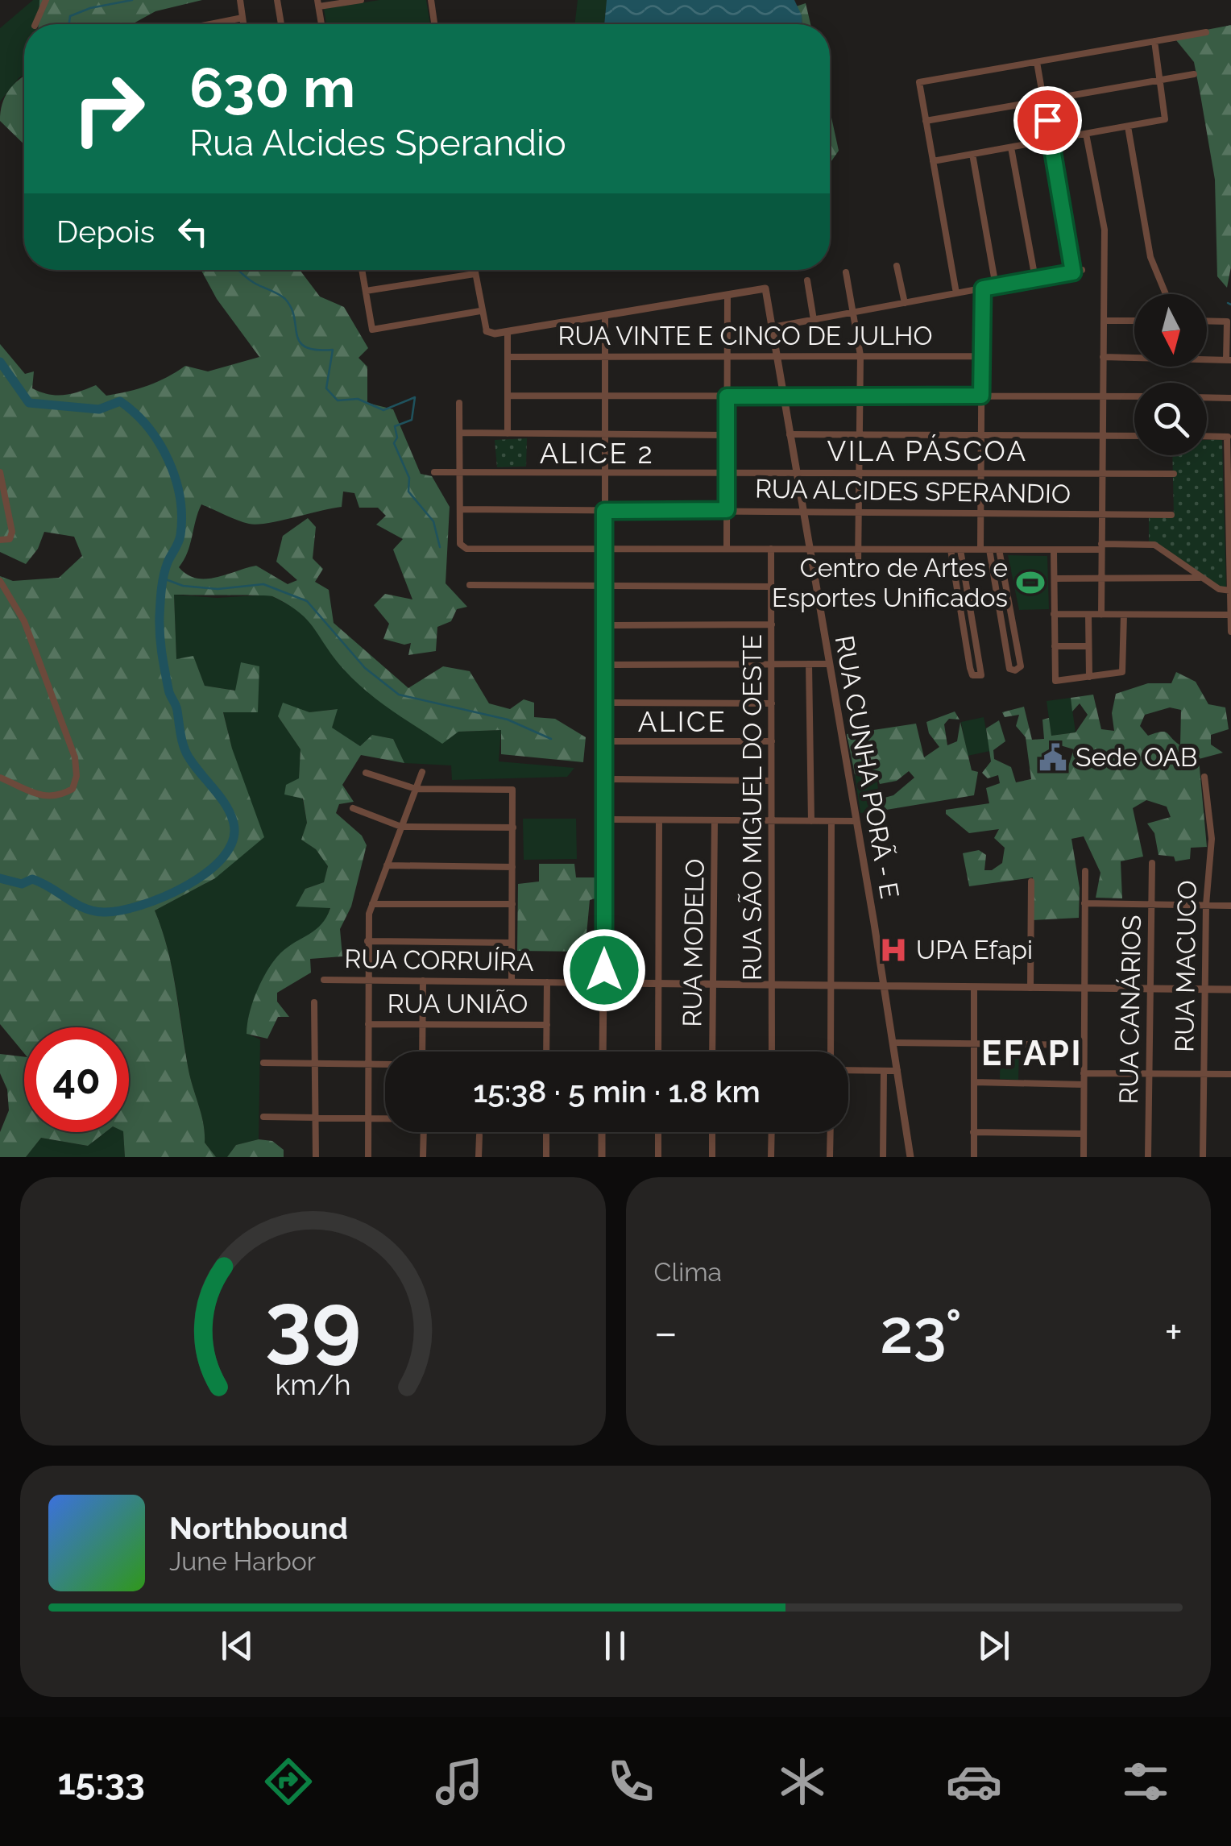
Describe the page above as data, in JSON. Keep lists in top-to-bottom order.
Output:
{
  "streets": {
    "street": [
      "RUA VINTE E CINCO DE JULHO",
      "RUA ALCIDES SPERANDIO",
      "RUA CUNHA PORÃ - E",
      "RUA SÃO MIGUEL DO OESTE",
      "RUA MODELO",
      "RUA CORRUÍRA",
      "RUA MACUCO",
      "RUA UNIÃO",
      "RUA CANÁRIOS"
    ]
  },
  "crossings": [
    ["RUA VINTE E CINCO DE JULHO", "RUA CUNHA PORÃ - E"],
    ["RUA ALCIDES SPERANDIO", "RUA CUNHA PORÃ - E"],
    ["RUA CUNHA PORÃ - E", "RUA CORRUÍRA"],
    ["RUA SÃO MIGUEL DO OESTE", "RUA CORRUÍRA"],
    ["RUA MODELO", "RUA CORRUÍRA"],
    ["RUA CORRUÍRA", "RUA MACUCO"],
    ["RUA CORRUÍRA", "RUA CANÁRIOS"]
  ],
  "districts": [
    "VILA PÁSCOA",
    "ALICE 2",
    "ALICE",
    "EFAPI"
  ],
  "places": {
    "sports": ["Centro de Artes e Esportes Unificados"],
    "public building": ["Sede OAB"],
    "hospital": ["UPA Efapi"]
  },
  "north": "bottom",
  "page": {
    "turn": ["630 m", "Rua Alcides Sperandio"],
    "then": "Depois",
    "limit": "40",
    "trip": "15:38 · 5 min · 1.8 km",
    "tile": "Clima",
    "heat": ["−", "23°", "+"],
    "song": ["Northbound", "June Harbor"],
    "tabs": "15:33",
    "gauge": ["39", "km/h"]
  }
}
